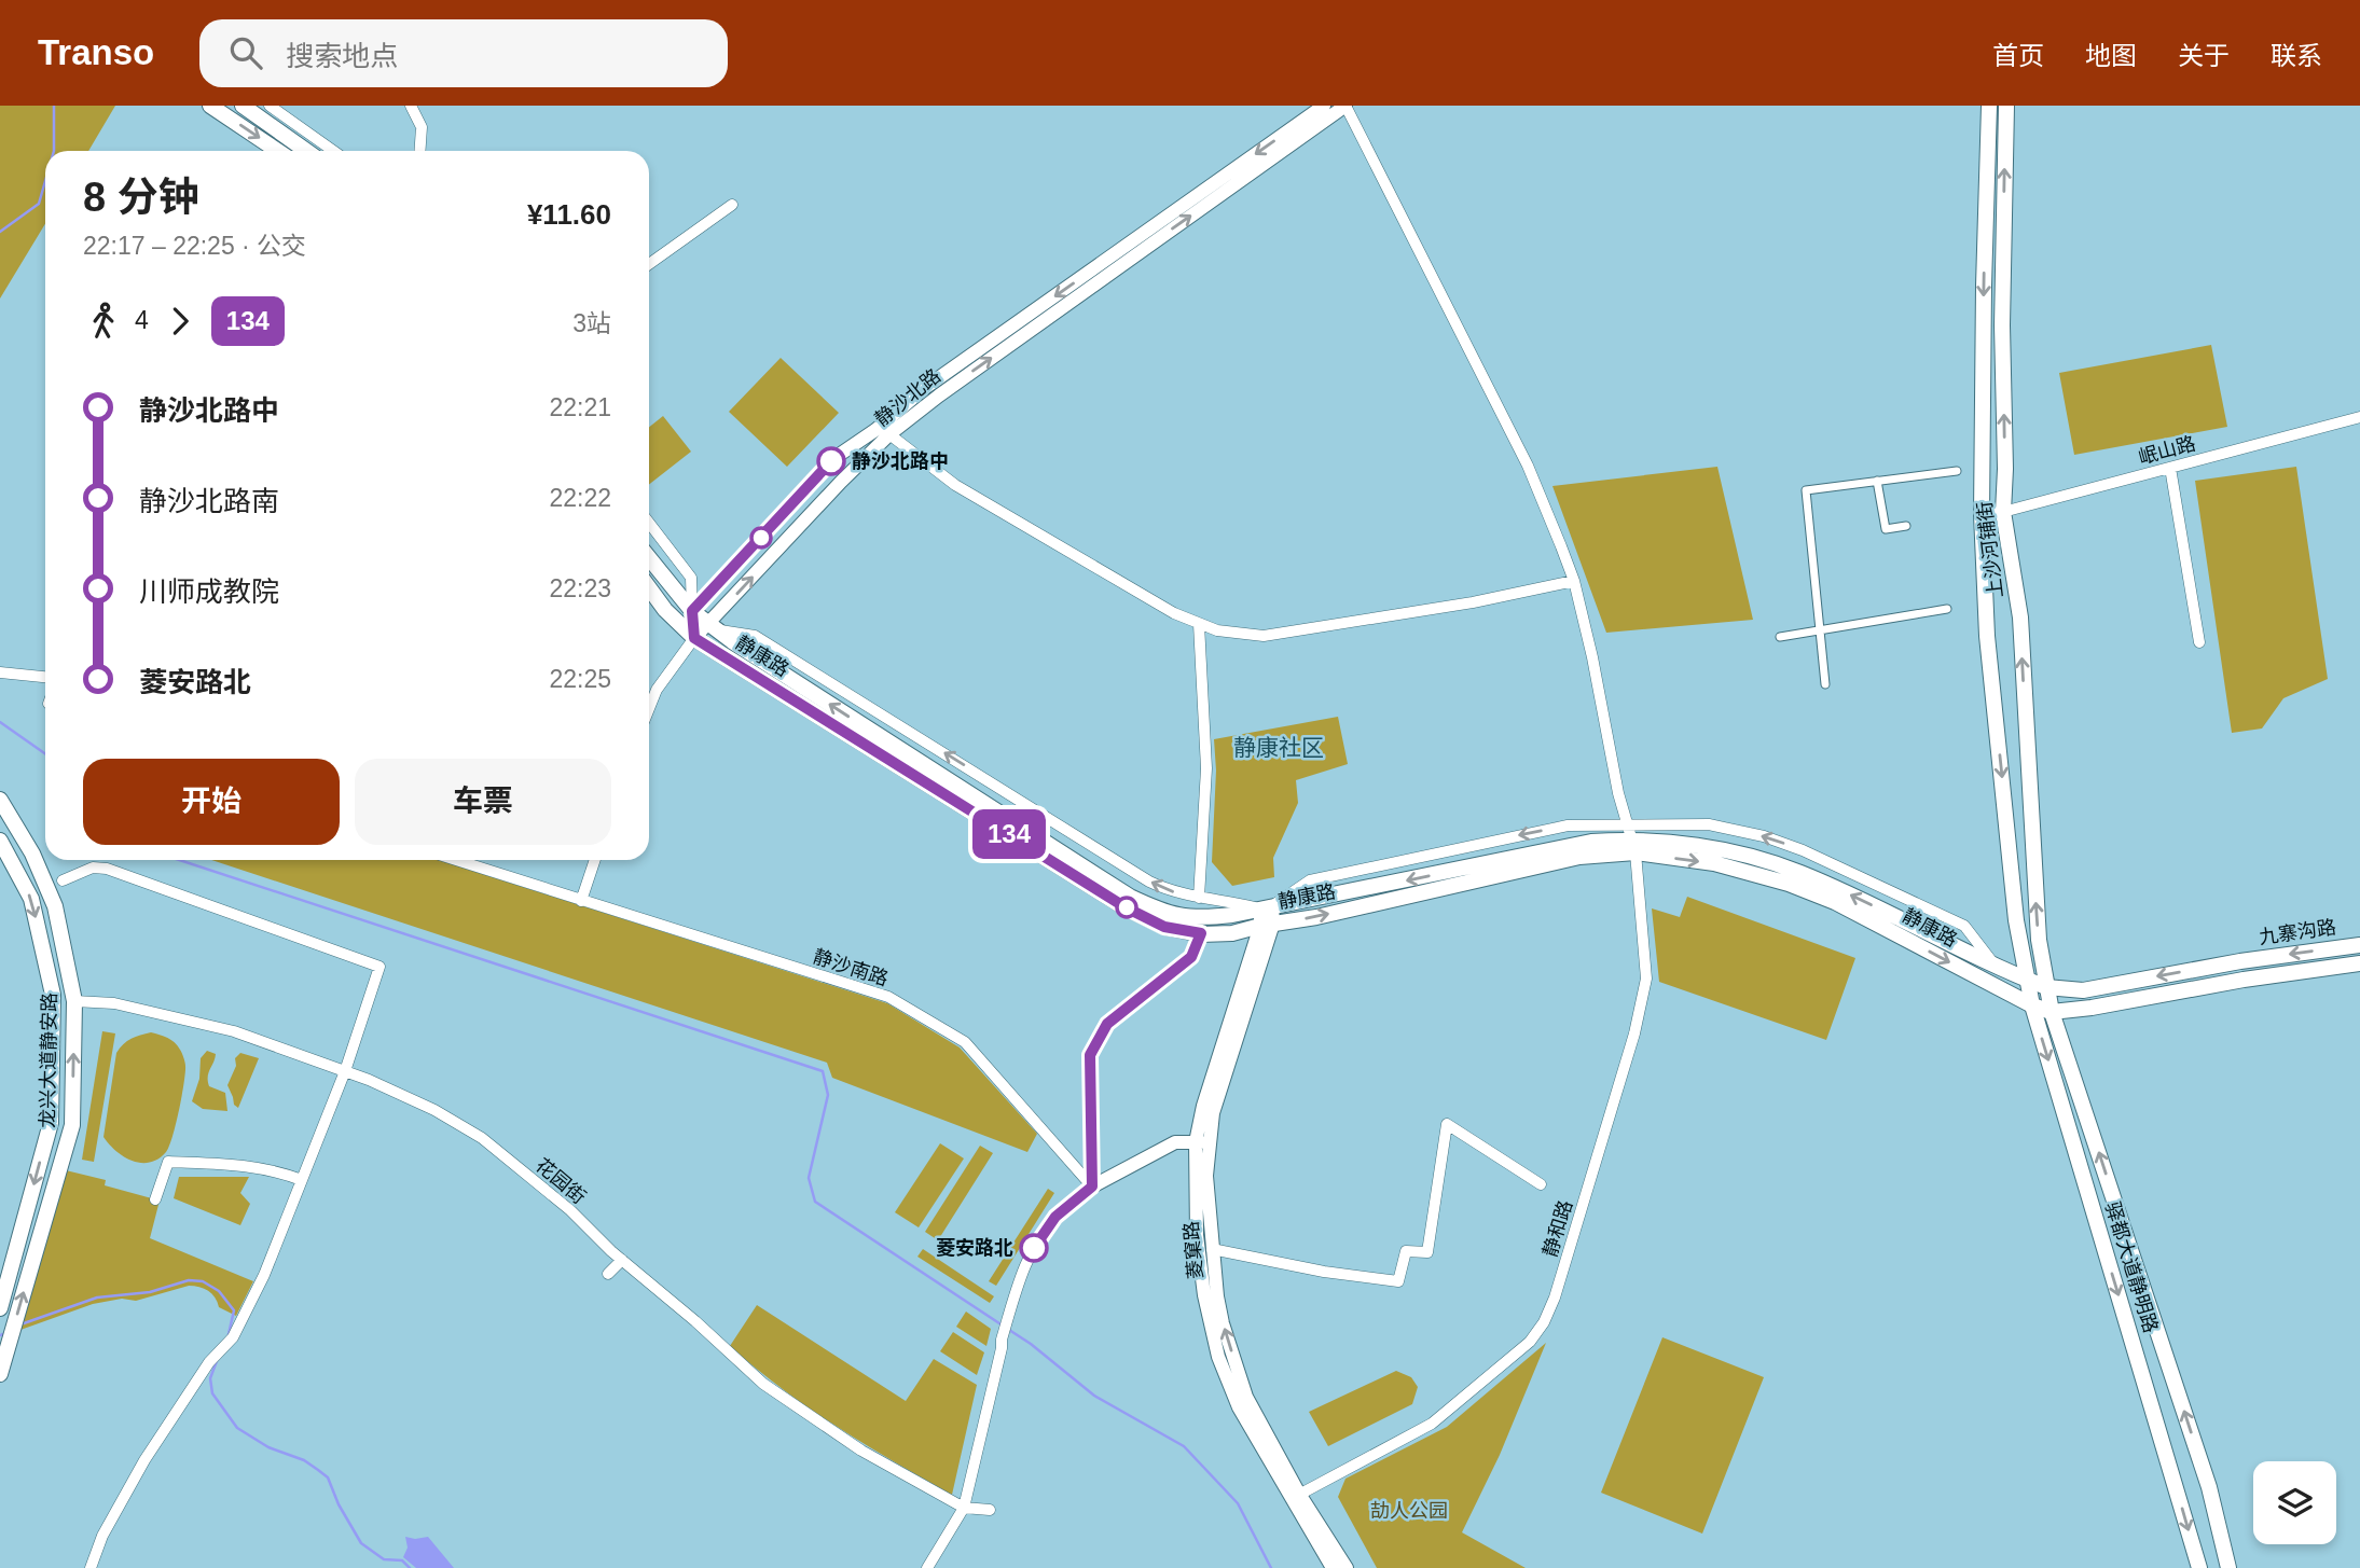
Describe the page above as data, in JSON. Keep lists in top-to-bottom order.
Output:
{
  "streets": {
    "main road": [
      "上沙河铺街",
      "静康路",
      "九寨沟路",
      "龙兴大道静安路",
      "驿都大道静明路"
    ],
    "street": [
      "静沙北路",
      "岷山路",
      "静沙南路",
      "花园街",
      "静和路",
      "菱窠路"
    ]
  },
  "crossings": [
    ["静沙北路", "静康路"],
    ["静沙北路", "静和路"],
    ["岷山路", "上沙河铺街"],
    ["上沙河铺街", "静康路"],
    ["上沙河铺街", "九寨沟路"],
    ["上沙河铺街", "驿都大道静明路"],
    ["静康路", "九寨沟路"],
    ["静康路", "静和路"],
    ["静康路", "菱窠路"],
    ["静康路", "驿都大道静明路"],
    ["九寨沟路", "驿都大道静明路"],
    ["龙兴大道静安路", "花园街"],
    ["静和路", "菱窠路"]
  ],
  "districts": ["静康社区"],
  "parks": ["劼人公园"],
  "places": ["静沙北路中", "菱安路北"],
  "lines": ["bus line 134"],
  "page": {
    "header": "Transo",
    "search": "搜索地点",
    "nav": [
      "首页",
      "地图",
      "关于",
      "联系"
    ],
    "on_map": "134",
    "heading": ["8 分钟", "22:17 – 22:25 · 公交", "¥11.60"],
    "legs": ["4", "134", "3站"],
    "list": [
      {
        "name": "静沙北路中",
        "value": "22:21"
      },
      {
        "name": "静沙北路南",
        "value": "22:22"
      },
      {
        "name": "川师成教院",
        "value": "22:23"
      },
      {
        "name": "菱安路北",
        "value": "22:25"
      }
    ],
    "buttons": ["开始", "车票"]
  }
}
